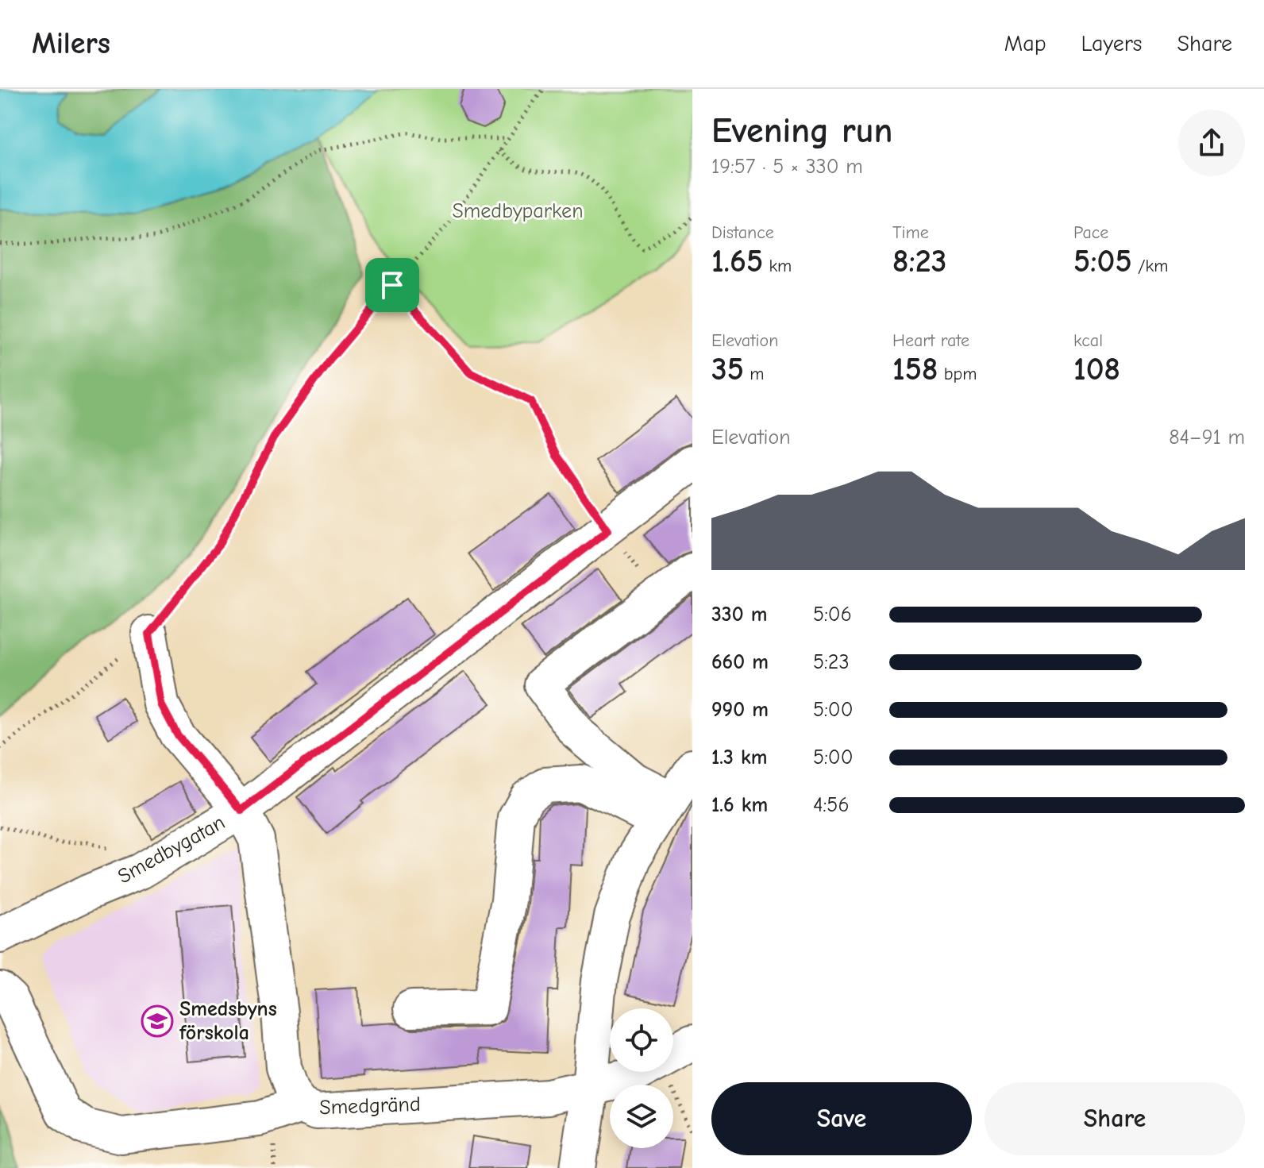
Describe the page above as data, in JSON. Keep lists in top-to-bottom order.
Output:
{
  "streets": {
    "street": ["Smedbygatan", "Smedgränd"]
  },
  "crossings": [
    ["Smedbygatan", "Smedgränd"]
  ],
  "parks": ["Smedbyparken"],
  "places": {
    "school or university": ["Smedsbyns förskola"]
  },
  "page": {
    "header": "Milers",
    "nav": ["Map", "Layers", "Share"],
    "heading": ["Evening run", "19:57 · 5 × 330 m"],
    "stats": [
      ["Distance", "1.65 km"],
      ["Time", "8:23"],
      ["Pace", "5:05 /km"],
      ["Elevation", "35 m"],
      ["Heart rate", "158 bpm"],
      ["kcal", "108"]
    ],
    "chart": ["Elevation", "84–91 m"],
    "list": [
      {
        "name": "330 m",
        "note": "5:06"
      },
      {
        "name": "660 m",
        "note": "5:23"
      },
      {
        "name": "990 m",
        "note": "5:00"
      },
      {
        "name": "1.3 km",
        "note": "5:00"
      },
      {
        "name": "1.6 km",
        "note": "4:56"
      }
    ],
    "buttons": ["Save", "Share"]
  }
}
